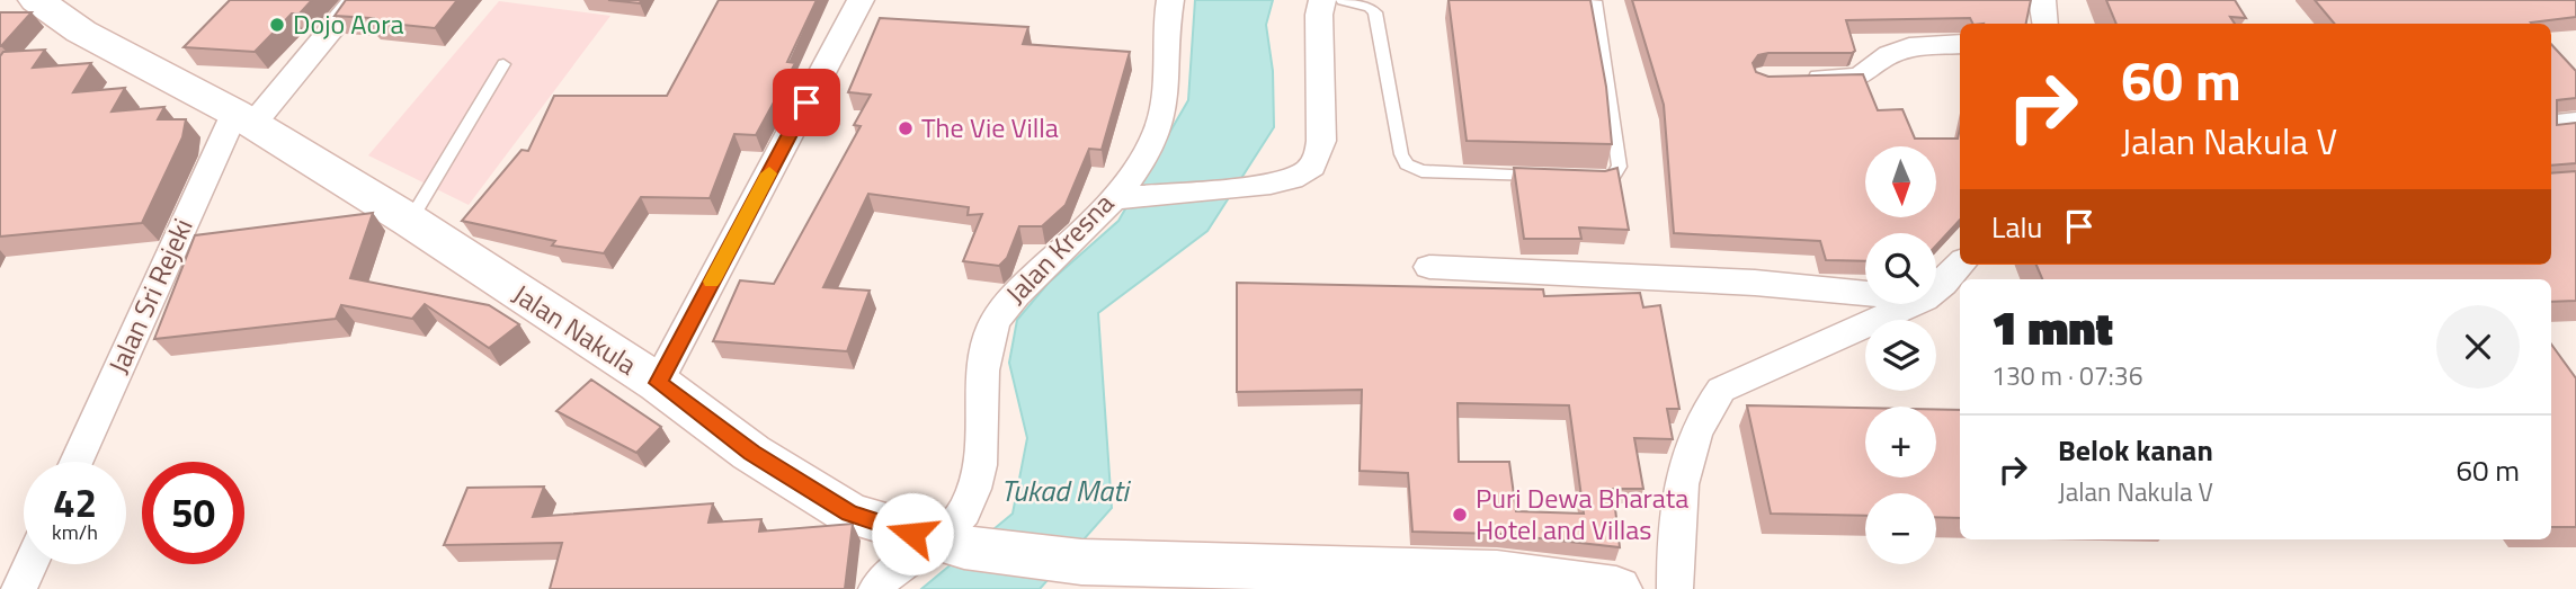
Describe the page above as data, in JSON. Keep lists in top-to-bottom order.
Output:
{
  "streets": {
    "main road": ["Jalan Nakula"],
    "street": ["Jalan Kresna", "Jalan Sri Rejeki"]
  },
  "crossings": [
    ["Jalan Kresna", "Jalan Nakula"],
    ["Jalan Sri Rejeki", "Jalan Nakula"]
  ],
  "water": ["Tukad Mati"],
  "places": ["Dojo Aora", "The Vie Villa", "Puri Dewa Bharata Hotel and Villas"],
  "north": "bottom",
  "page": {
    "turn": ["60 m", "Jalan Nakula V"],
    "map_buttons": ["+", "−"],
    "then": "Lalu",
    "heading": ["1 mnt", "130 m · 07:36"],
    "list": [
      {
        "name": "Belok kanan",
        "note": "Jalan Nakula V",
        "value": "60 m"
      }
    ],
    "speed": "42 km/h",
    "limit": "50"
  }
}
